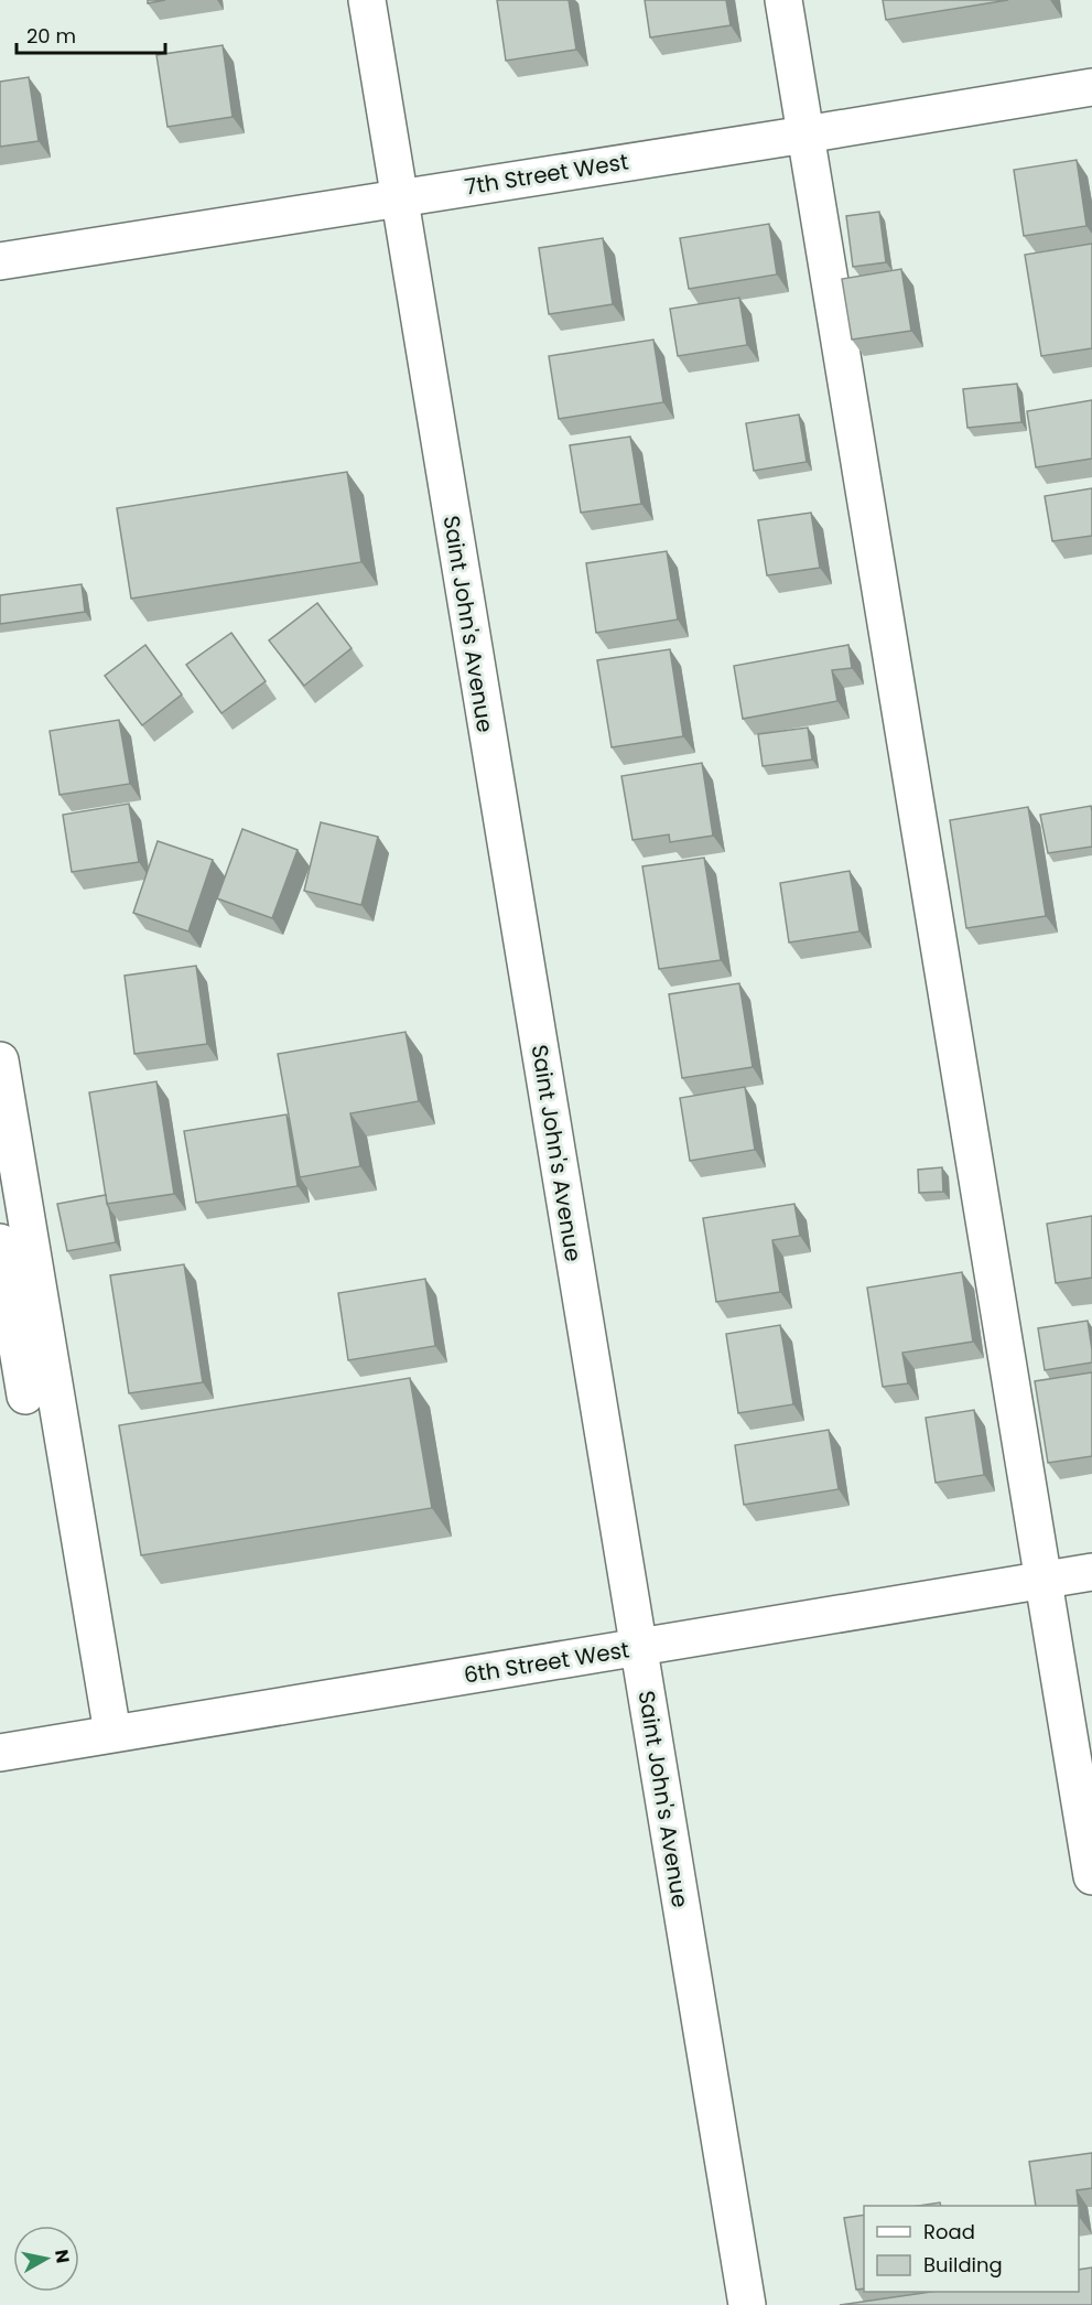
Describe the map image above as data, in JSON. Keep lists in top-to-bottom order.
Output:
{
  "streets": {
    "street": ["7th Street West", "Saint John's Avenue", "6th Street West"]
  },
  "crossings": [
    ["7th Street West", "Saint John's Avenue"],
    ["Saint John's Avenue", "6th Street West"]
  ],
  "legend": ["Road", "Building"],
  "scale_bar": "20 m",
  "north": "right"
}
